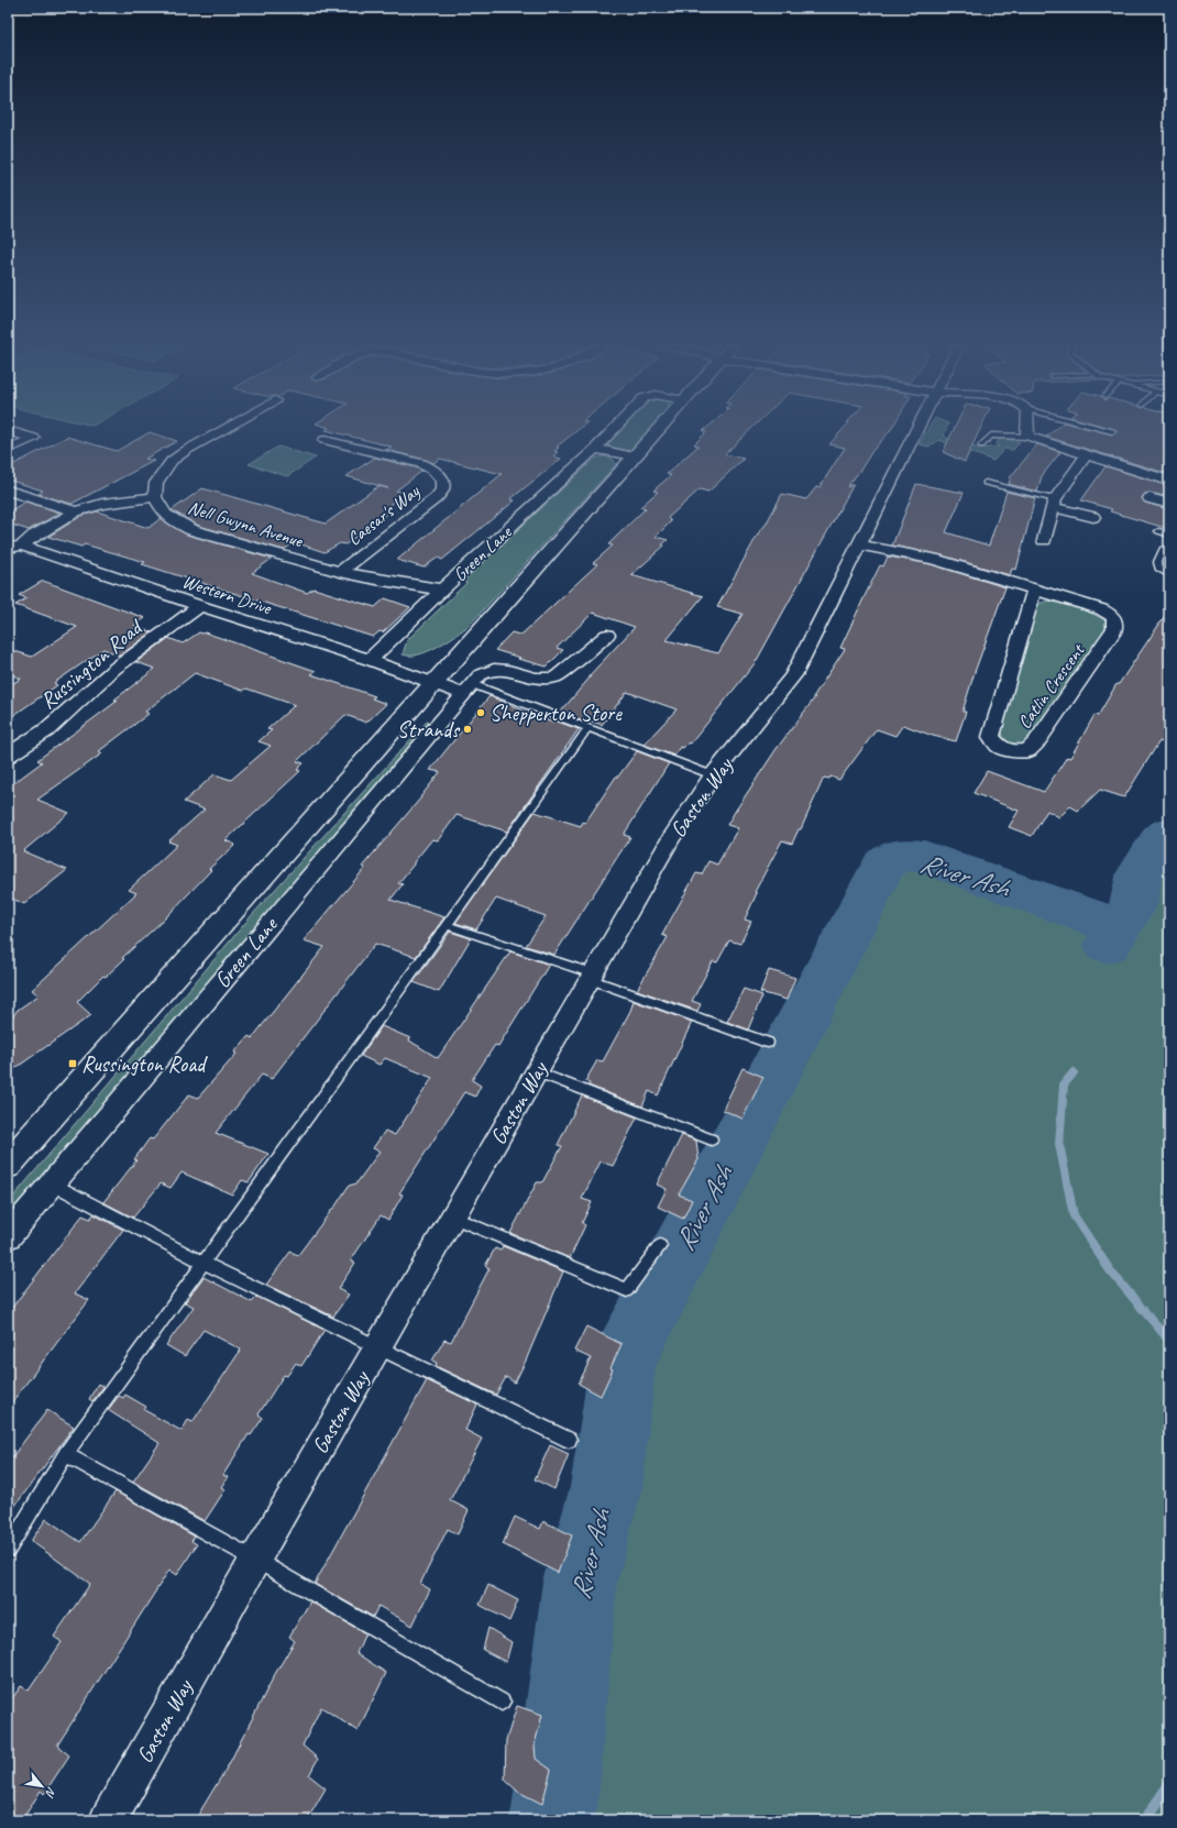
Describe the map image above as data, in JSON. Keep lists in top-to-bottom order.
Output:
{
  "streets": {
    "main road": ["Green Lane"],
    "street": [
      "Caesar's Way",
      "Nell Gwynn Avenue",
      "Western Drive",
      "Russington Road",
      "Catlin Crescent",
      "Gaston Way"
    ]
  },
  "crossings": [
    ["Caesar's Way", "Nell Gwynn Avenue"],
    ["Nell Gwynn Avenue", "Green Lane"],
    ["Green Lane", "Western Drive"],
    ["Western Drive", "Russington Road"],
    ["Catlin Crescent", "Gaston Way"]
  ],
  "water": ["River Ash"],
  "places": {
    "other": ["Shepperton Store", "Strands"],
    "transit": ["Russington Road"]
  },
  "north": "bottom right"
}
